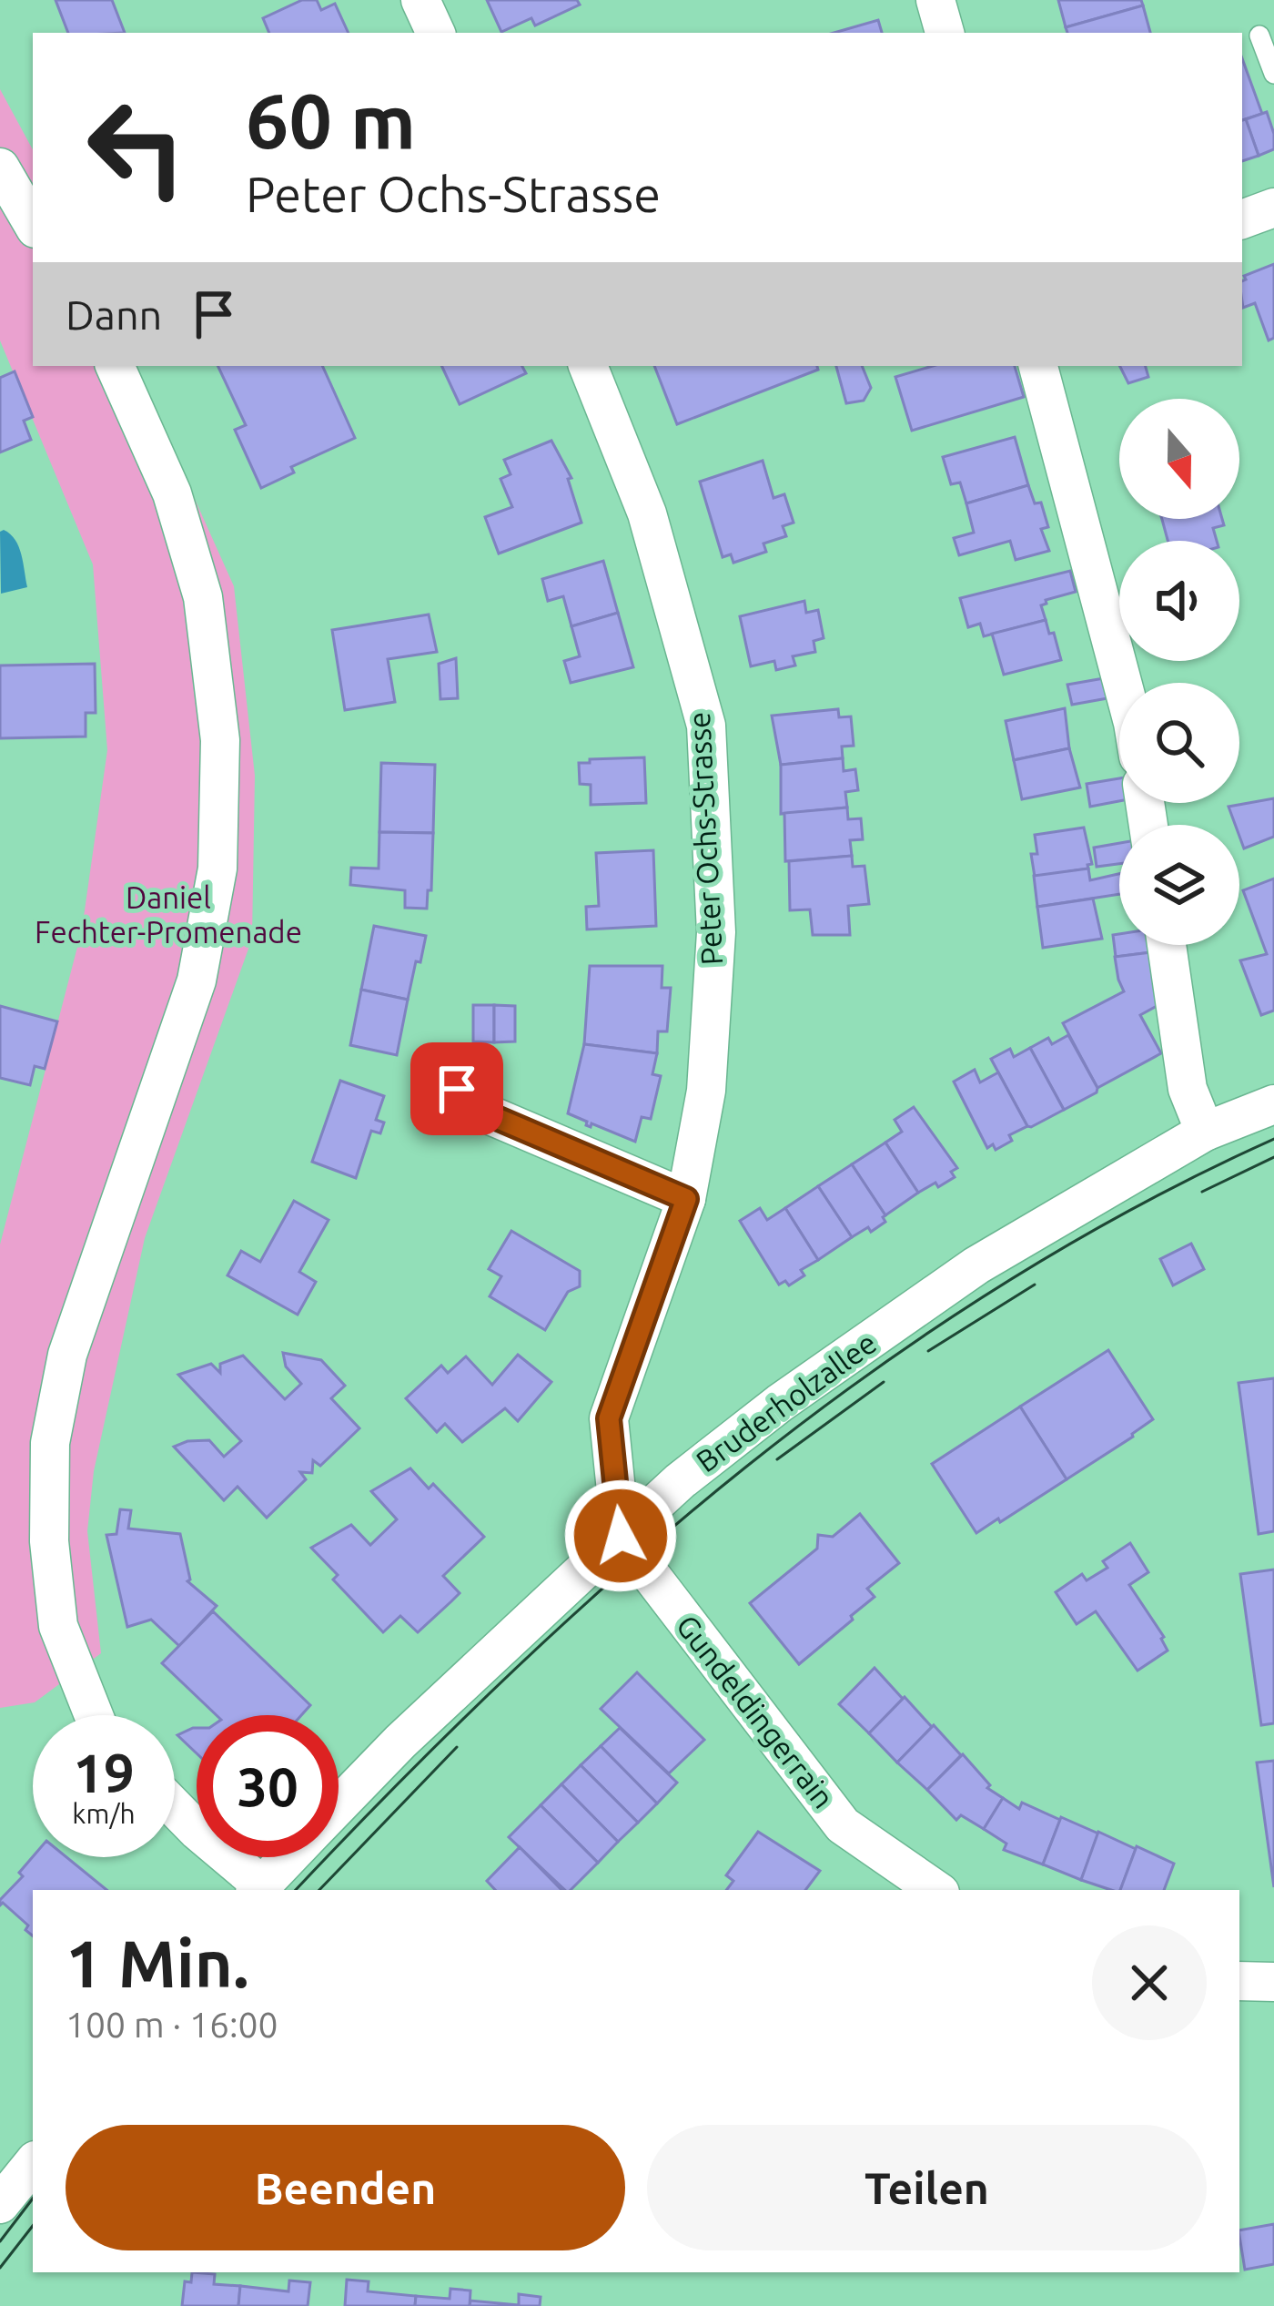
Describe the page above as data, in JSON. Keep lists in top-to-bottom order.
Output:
{
  "streets": {
    "street": ["Peter Ochs-Strasse", "Bruderholzallee", "Gundeldingerrain"]
  },
  "crossings": [
    ["Peter Ochs-Strasse", "Bruderholzallee"],
    ["Peter Ochs-Strasse", "Gundeldingerrain"],
    ["Bruderholzallee", "Gundeldingerrain"]
  ],
  "parks": ["Daniel Fechter-Promenade"],
  "north": "bottom",
  "page": {
    "turn": ["60 m", "Peter Ochs-Strasse"],
    "then": "Dann",
    "speed": "19 km/h",
    "limit": "30",
    "heading": ["1 Min.", "100 m · 16:00"],
    "buttons": ["Beenden", "Teilen"]
  }
}
